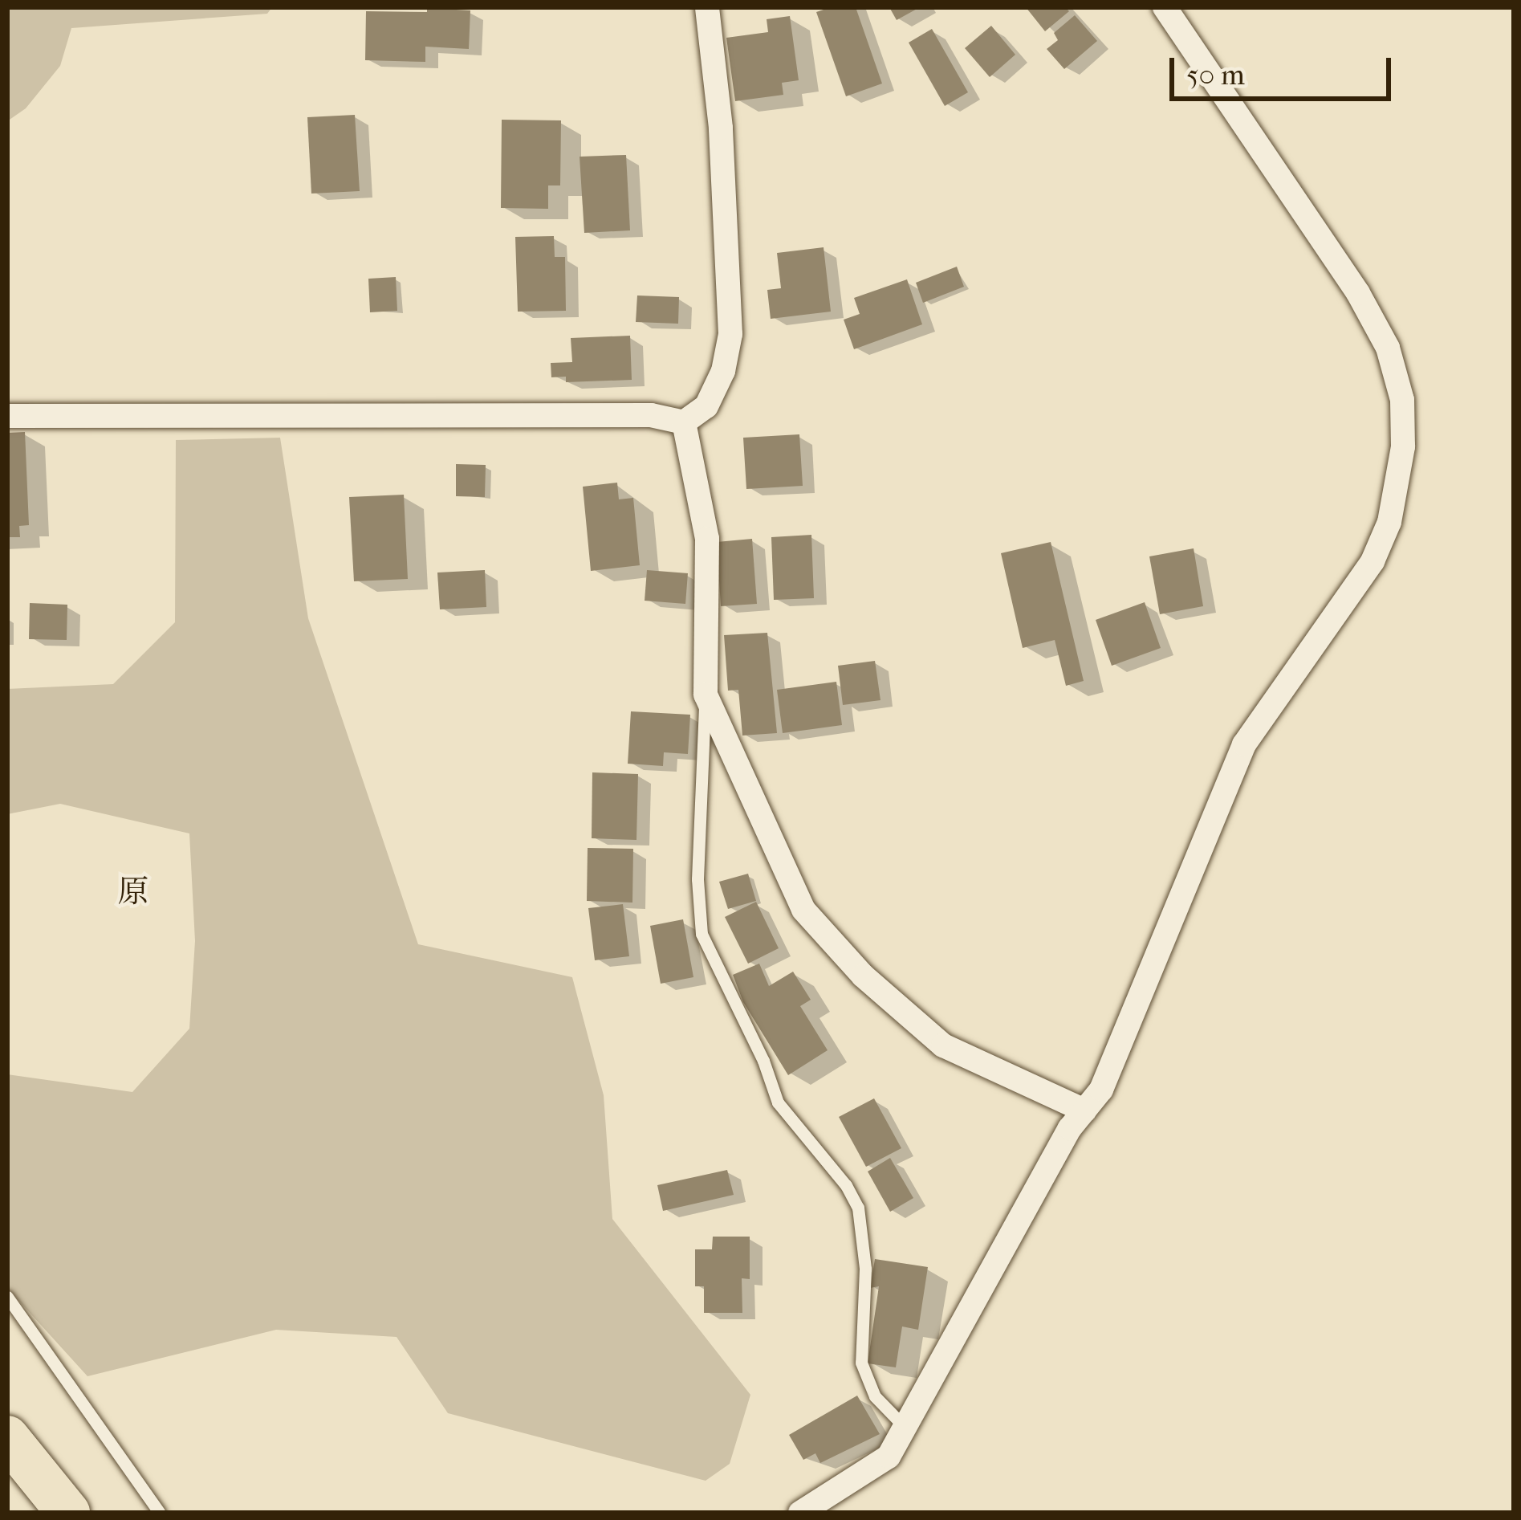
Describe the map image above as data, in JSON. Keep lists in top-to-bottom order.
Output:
{
  "districts": ["原"],
  "scale_bar": "50 m"
}
